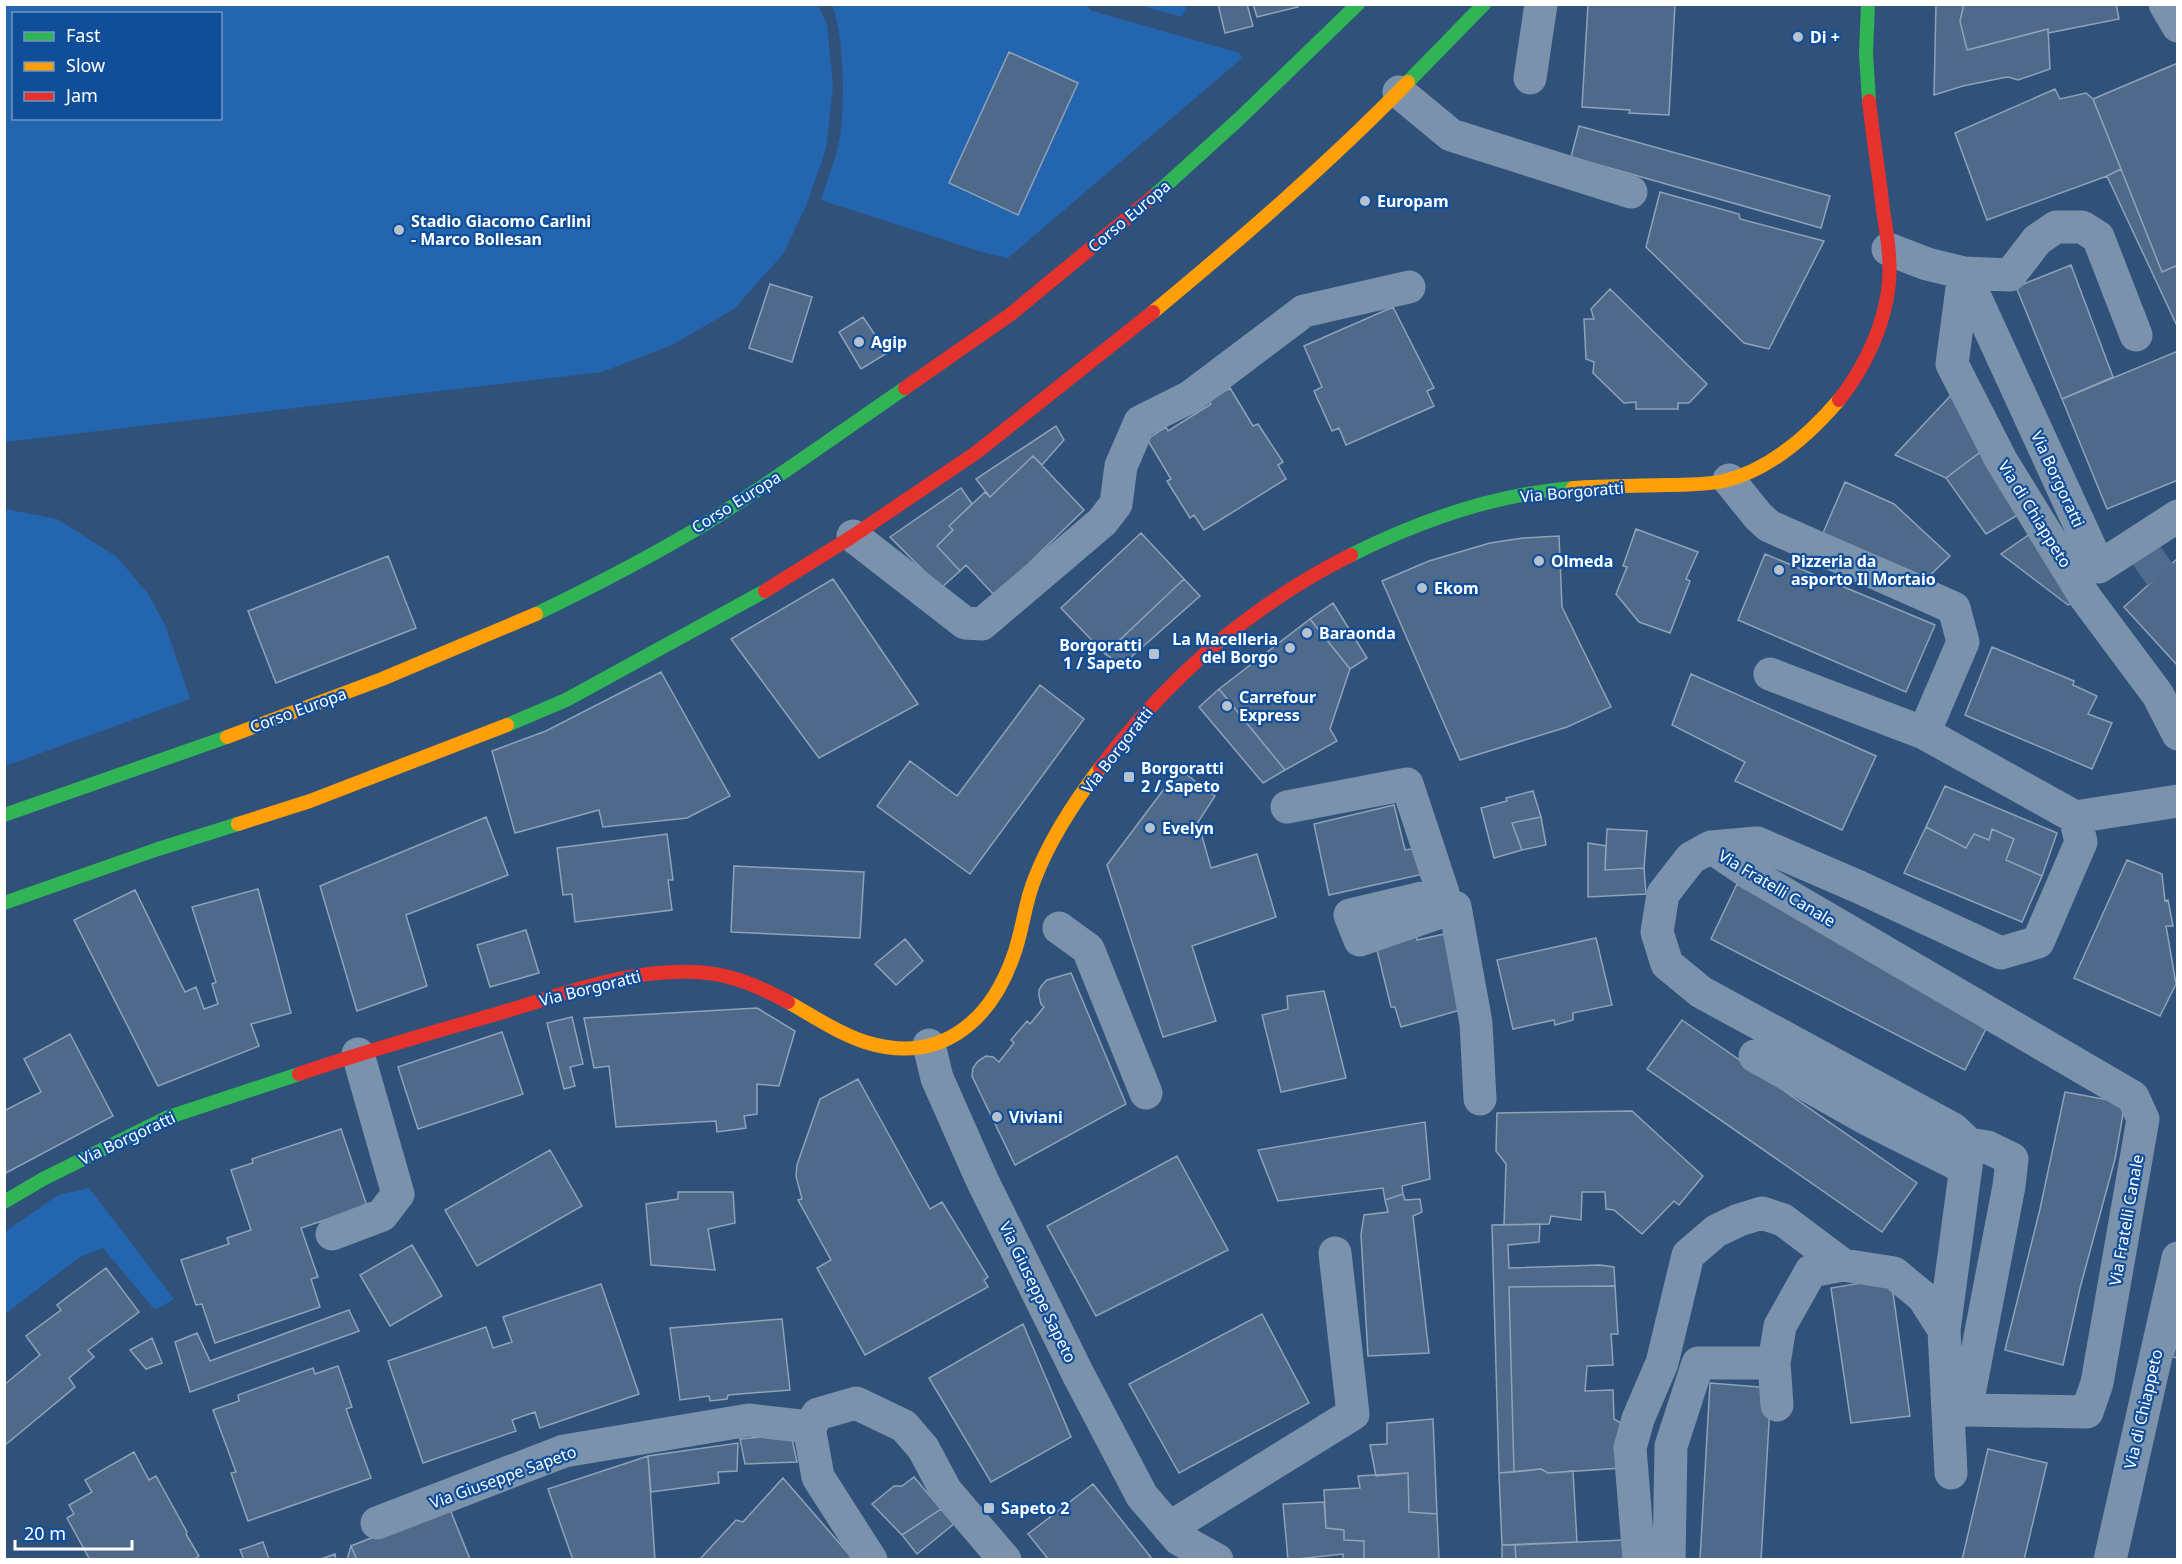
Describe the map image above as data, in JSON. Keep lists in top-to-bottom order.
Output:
{
  "streets": {
    "main road": ["Corso Europa", "Via Borgoratti"],
    "street": ["Via di Chiappeto", "Via Fratelli Canale", "Via Giuseppe Sapeto"]
  },
  "crossings": [
    ["Via Borgoratti", "Via di Chiappeto"],
    ["Via Borgoratti", "Via Giuseppe Sapeto"]
  ],
  "places": {
    "other": [
      "Di +",
      "Europam",
      "Stadio Giacomo Carlini - Marco Bollesan",
      "Agip",
      "Olmeda",
      "Pizzeria da asporto Il Mortaio",
      "Ekom",
      "Baraonda",
      "La Macelleria del Borgo",
      "Carrefour Express",
      "Evelyn",
      "Viviani"
    ],
    "transit": ["Borgoratti 1 / Sapeto", "Borgoratti 2 / Sapeto", "Sapeto 2"]
  },
  "legend": ["Fast", "Slow", "Jam"],
  "scale_bar": "20 m"
}
